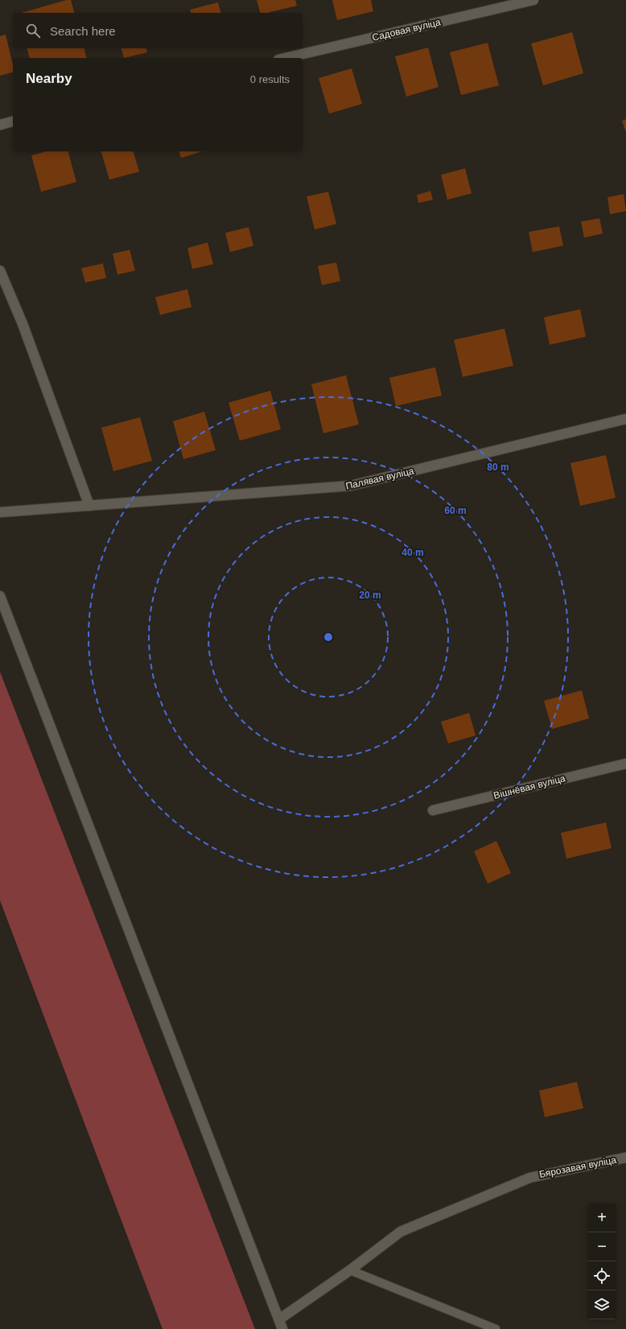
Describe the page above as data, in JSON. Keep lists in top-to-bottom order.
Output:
{
  "streets": {
    "street": [
      "Садовая вуліца",
      "Палявая вуліца",
      "Вішнёвая вуліца",
      "Бярозавая вуліца"
    ]
  },
  "page": {
    "search": "Search here",
    "heading": ["Nearby", "0 results"],
    "map_buttons": ["+", "−"]
  },
  "rings": [
    "80 m",
    "60 m",
    "40 m",
    "20 m"
  ]
}
